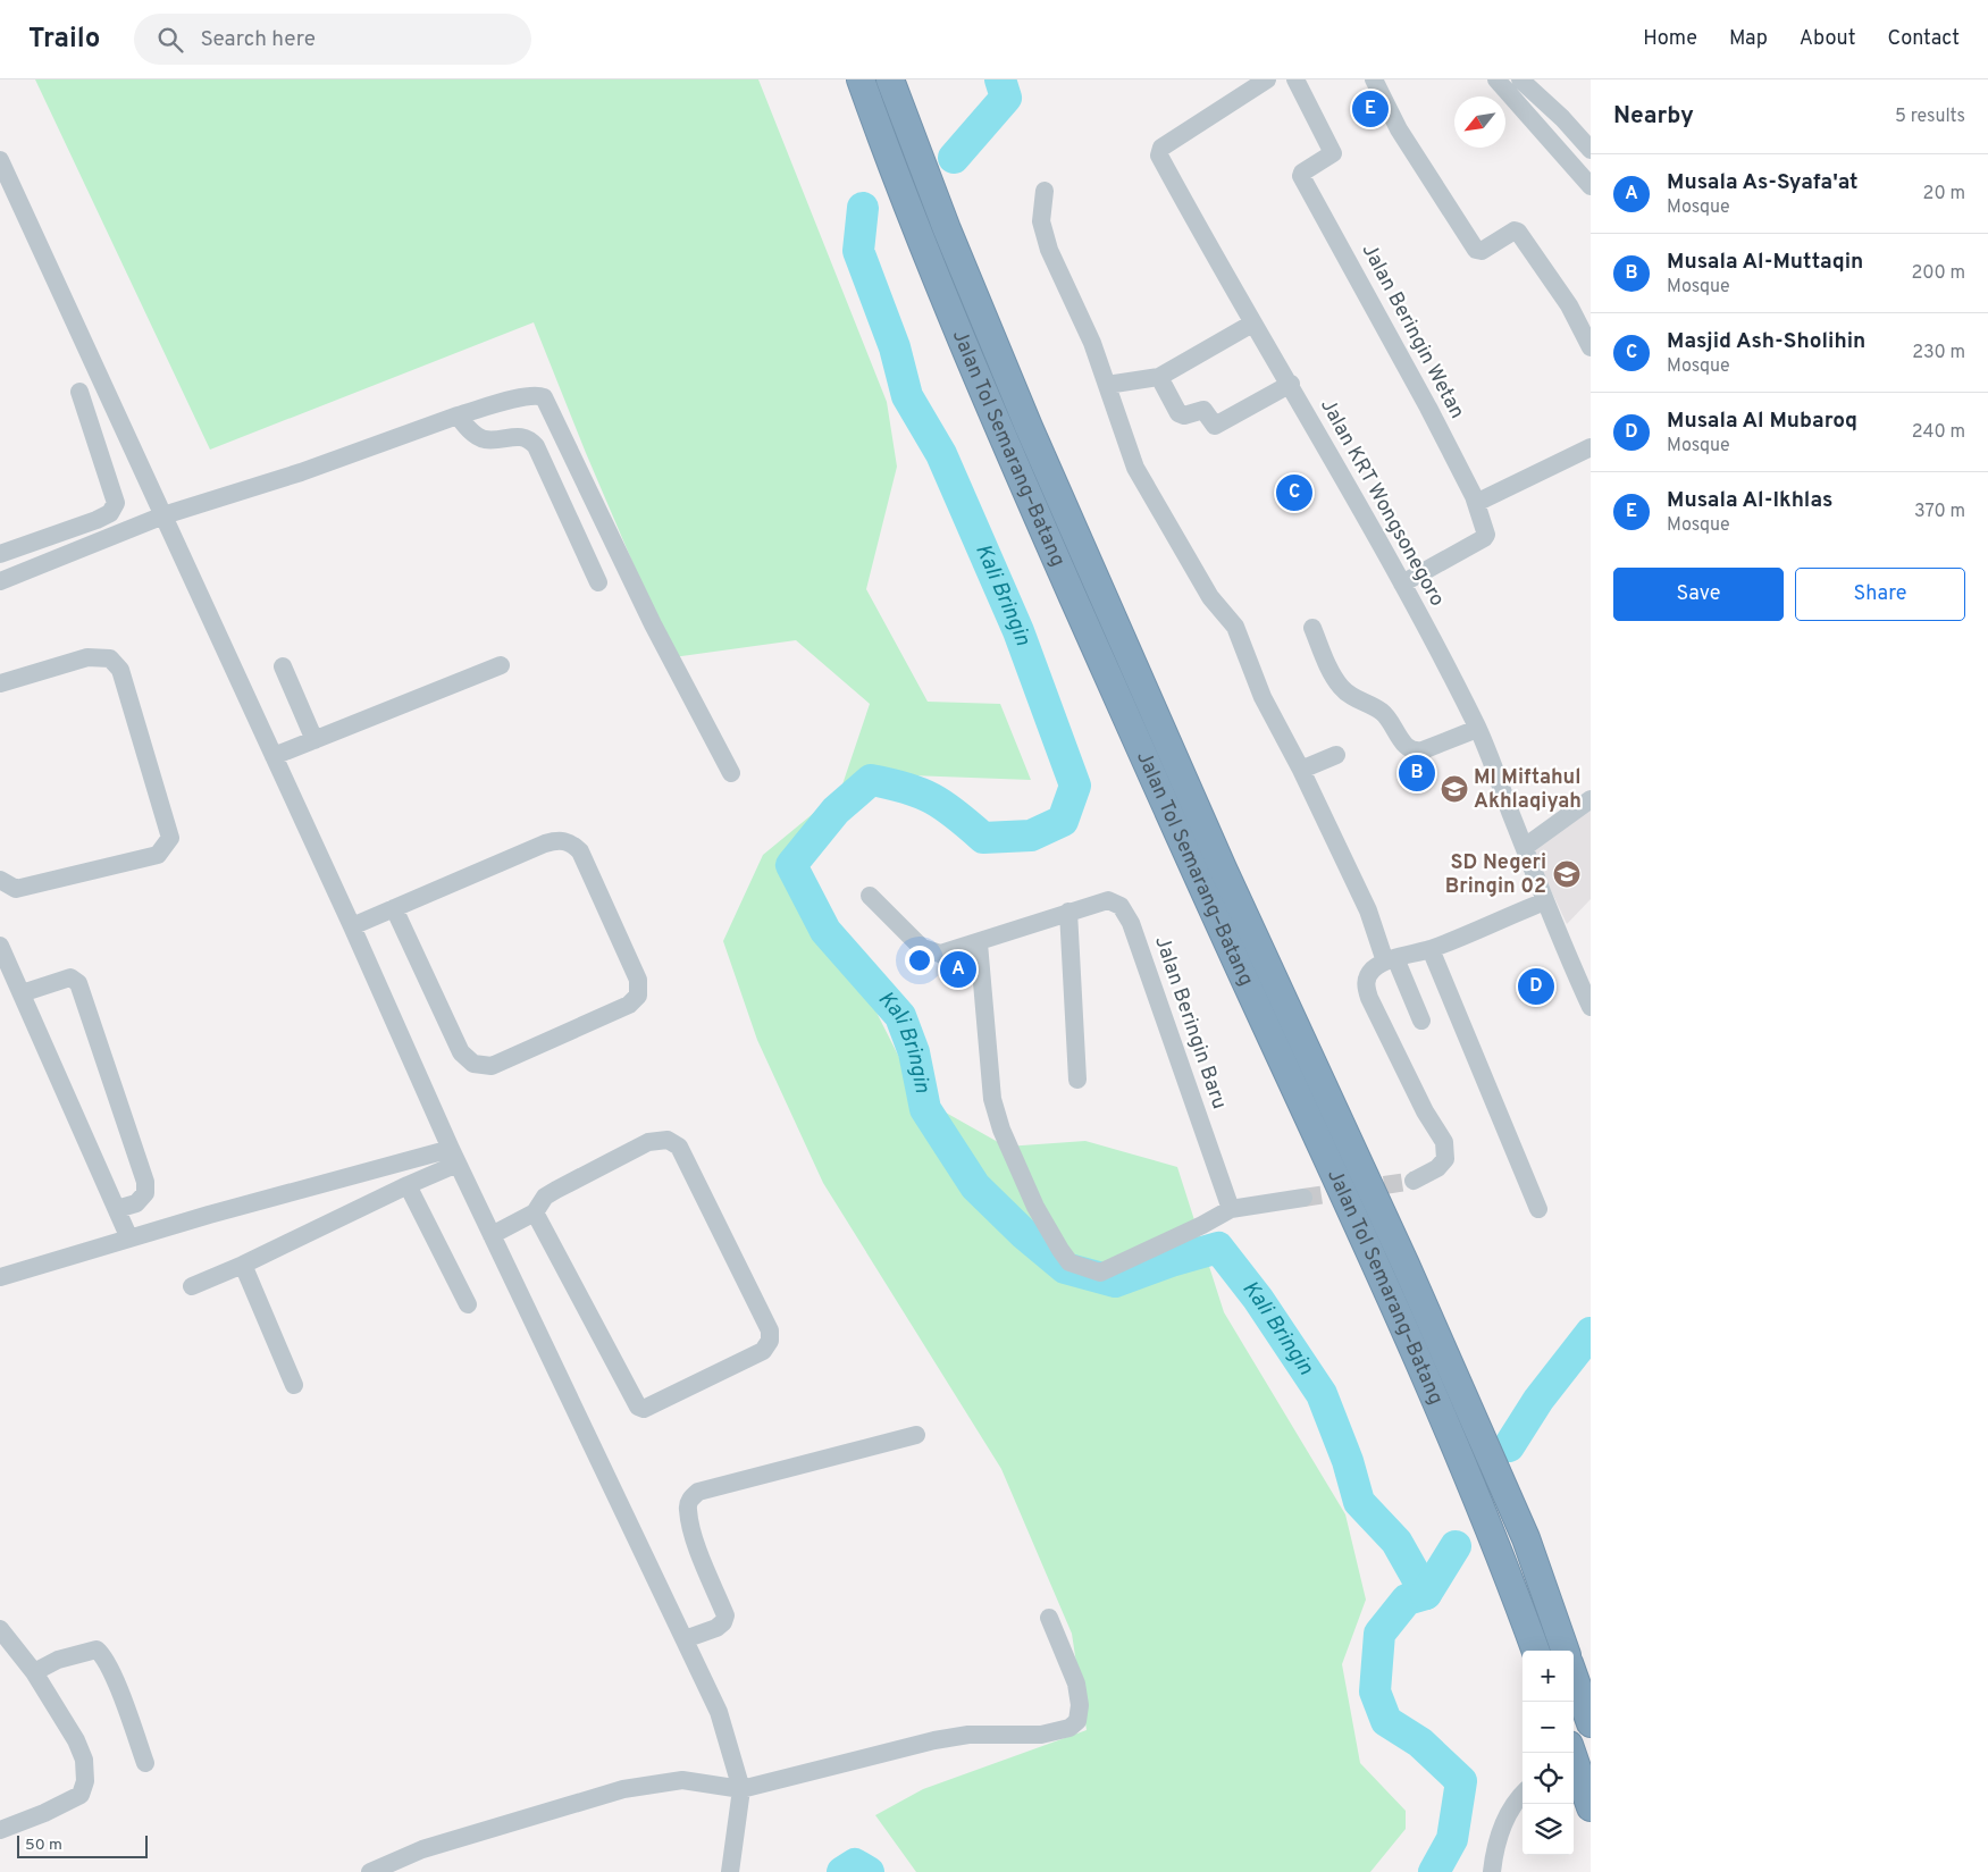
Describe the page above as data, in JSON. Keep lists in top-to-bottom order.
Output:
{
  "streets": {
    "highway": ["Jalan Tol Semarang–Batang"],
    "street": ["Jalan Beringin Wetan", "Jalan KRT Wongsonegoro", "Jalan Beringin Baru"]
  },
  "crossings": [
    ["Jalan Beringin Wetan", "Jalan KRT Wongsonegoro"]
  ],
  "water": ["Kali Bringin"],
  "places": {
    "school or university": ["MI Miftahul Akhlaqiyah", "SD Negeri Bringin 02"]
  },
  "scale_bar": "50 m",
  "north": "bottom left",
  "page": {
    "header": "Trailo",
    "search": "Search here",
    "nav": [
      "Home",
      "Map",
      "About",
      "Contact"
    ],
    "heading": ["Nearby", "5 results"],
    "pins": [
      "E",
      "C",
      "B",
      "A",
      "D"
    ],
    "list": [
      {
        "mark": "A",
        "name": "Musala As-Syafa'at",
        "note": "Mosque",
        "value": "20 m"
      },
      {
        "mark": "B",
        "name": "Musala Al-Muttaqin",
        "note": "Mosque",
        "value": "200 m"
      },
      {
        "mark": "C",
        "name": "Masjid Ash-Sholihin",
        "note": "Mosque",
        "value": "230 m"
      },
      {
        "mark": "D",
        "name": "Musala Al Mubaroq",
        "note": "Mosque",
        "value": "240 m"
      },
      {
        "mark": "E",
        "name": "Musala Al-Ikhlas",
        "note": "Mosque",
        "value": "370 m"
      }
    ],
    "buttons": ["Save", "Share"],
    "map_buttons": ["+", "−"],
    "scale": "50 m"
  }
}
